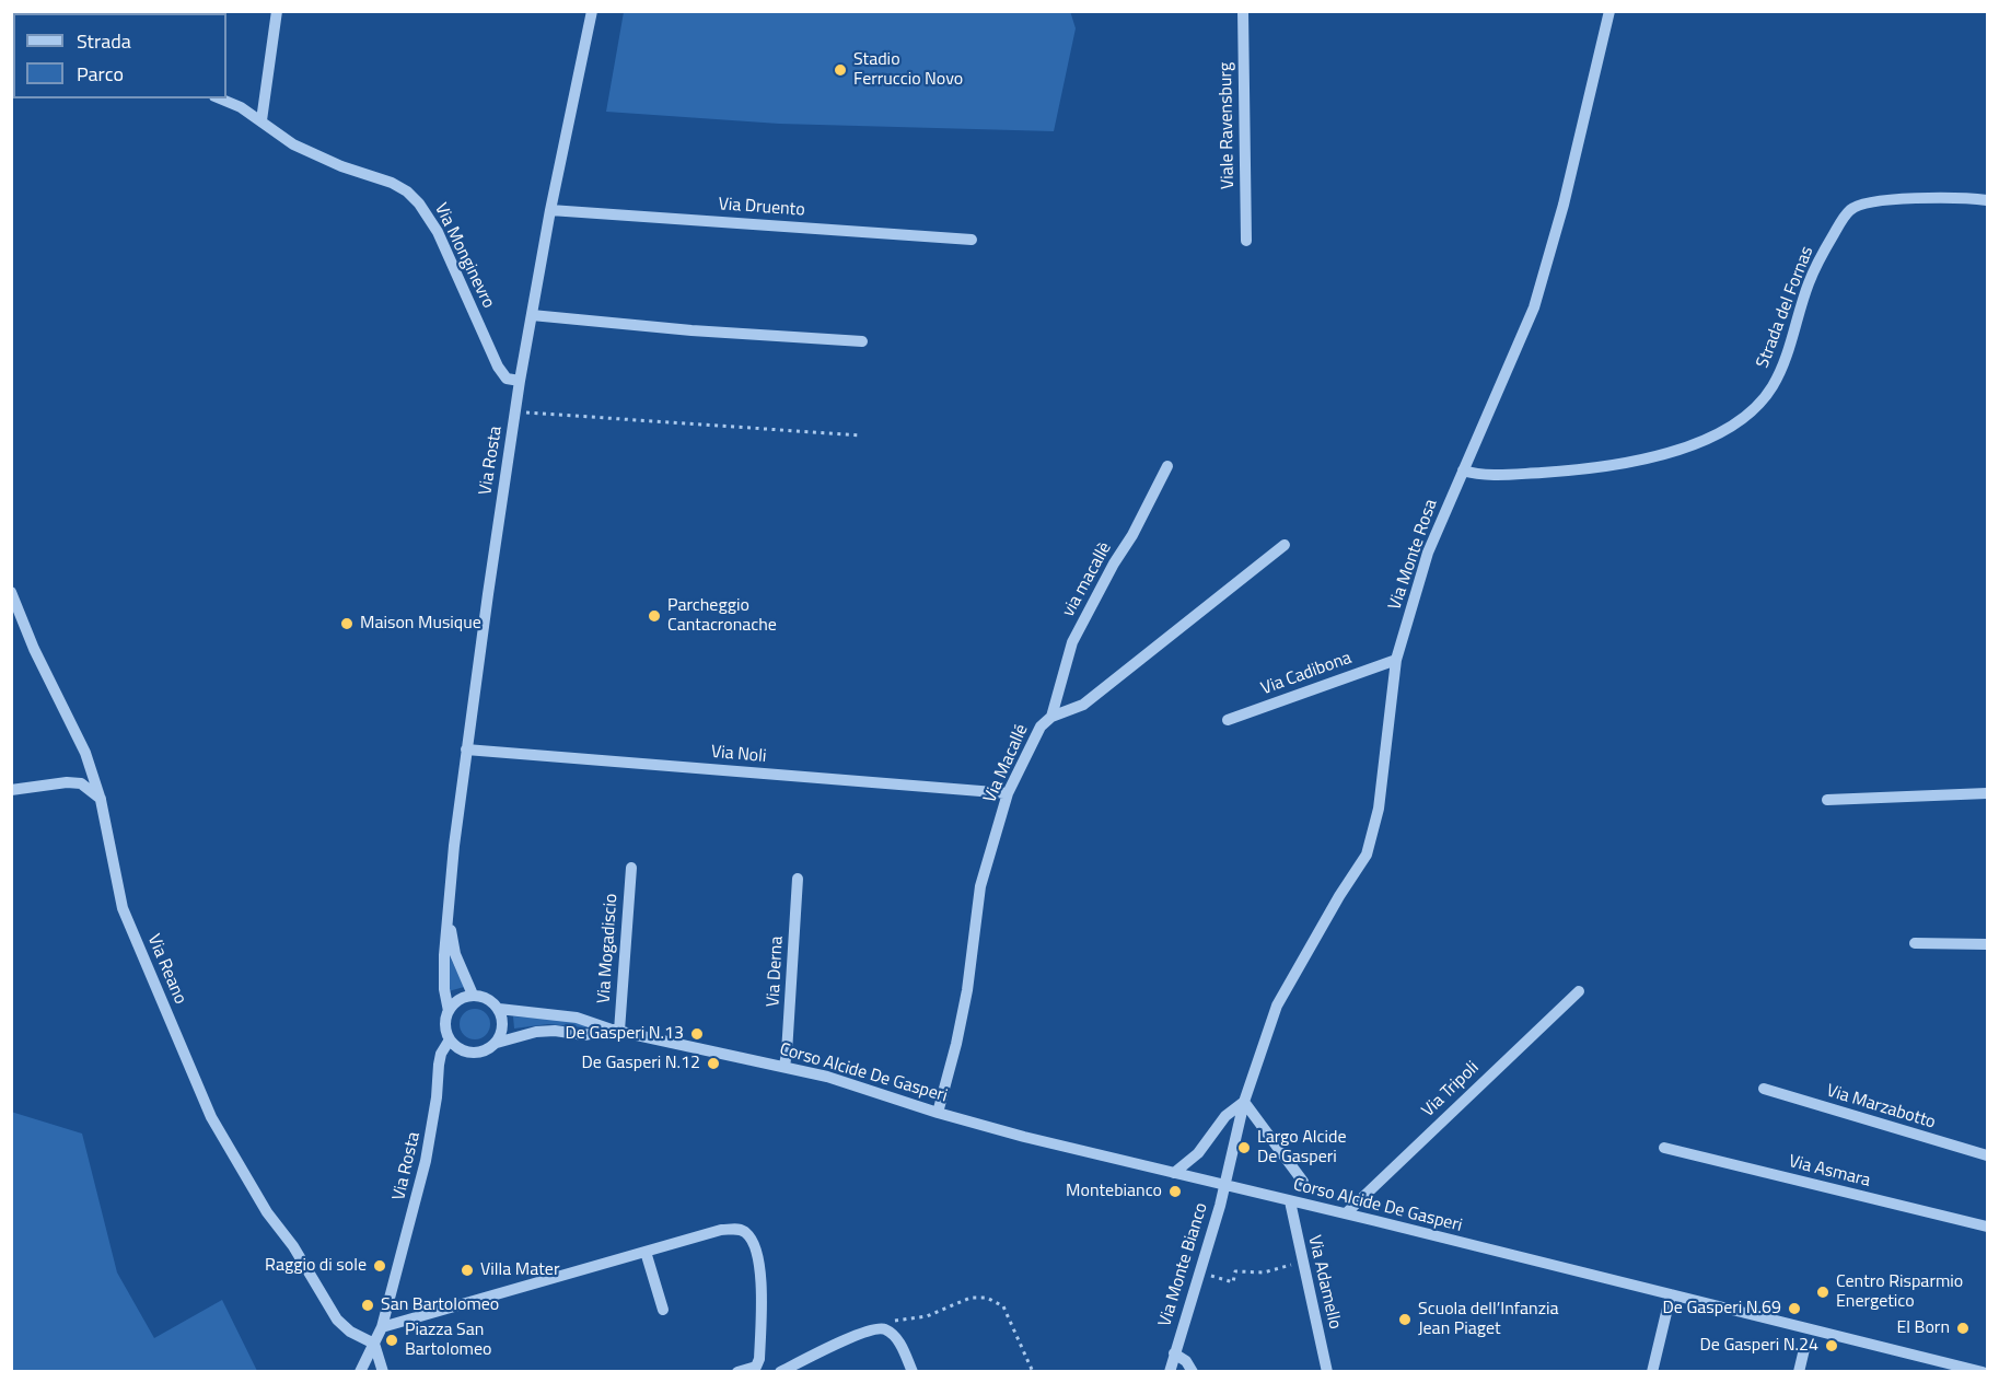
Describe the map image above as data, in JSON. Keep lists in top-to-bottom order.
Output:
{
  "streets": {
    "street": [
      "Viale Ravensburg",
      "Via Druento",
      "Via Monginevro",
      "Strada del Fornas",
      "Via Rosta",
      "Via Monte Rosa",
      "via macallè",
      "Via Cadibona",
      "Via Noli",
      "Via Macallé",
      "Via Mogadiscio",
      "Via Reano",
      "Via Derna",
      "Corso Alcide De Gasperi",
      "Via Tripoli",
      "Via Marzabotto",
      "Via Asmara",
      "Via Monte Bianco",
      "Via Adamello"
    ]
  },
  "crossings": [
    ["Via Druento", "Via Rosta"],
    ["Via Monginevro", "Via Rosta"],
    ["Strada del Fornas", "Via Monte Rosa"],
    ["Via Rosta", "Via Noli"],
    ["Via Rosta", "Corso Alcide De Gasperi"],
    ["Via Monte Rosa", "Via Cadibona"],
    ["via macallè", "Via Macallé"],
    ["Via Noli", "Via Macallé"],
    ["Via Macallé", "Corso Alcide De Gasperi"],
    ["Via Mogadiscio", "Corso Alcide De Gasperi"],
    ["Via Derna", "Corso Alcide De Gasperi"],
    ["Corso Alcide De Gasperi", "Via Tripoli"],
    ["Corso Alcide De Gasperi", "Via Monte Bianco"],
    ["Corso Alcide De Gasperi", "Via Adamello"]
  ],
  "places": [
    "Stadio Ferruccio Novo",
    "Parcheggio Cantacronache",
    "Maison Musique",
    "De Gasperi N.13",
    "De Gasperi N.12",
    "Largo Alcide De Gasperi",
    "Montebianco",
    "Raggio di sole",
    "Villa Mater",
    "Centro Risparmio Energetico",
    "San Bartolomeo",
    "De Gasperi N.69",
    "Scuola dell’Infanzia Jean Piaget",
    "El Born",
    "Piazza San Bartolomeo",
    "De Gasperi N.24"
  ],
  "legend": ["Strada", "Parco"]
}
